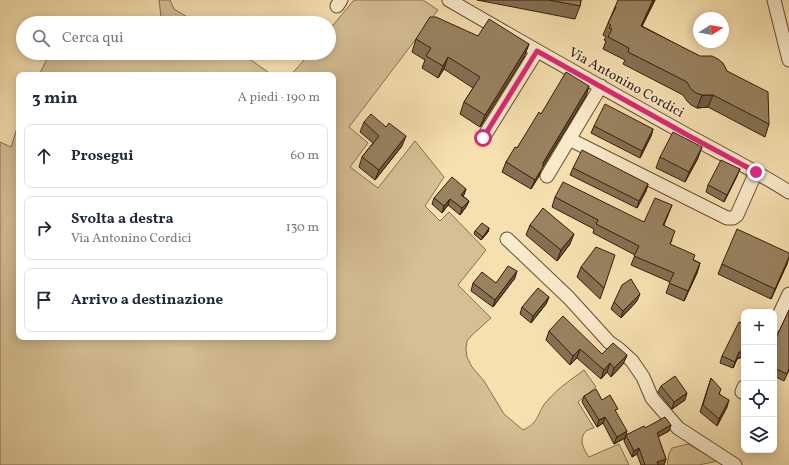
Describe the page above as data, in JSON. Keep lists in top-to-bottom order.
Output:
{
  "streets": {
    "street": ["Via Antonino Cordici"]
  },
  "north": "right",
  "page": {
    "search": "Cerca qui",
    "heading": ["3 min", "A piedi · 190 m"],
    "list": [
      ["Prosegui", "60 m"],
      ["Svolta a destra", "Via Antonino Cordici", "130 m"],
      "Arrivo a destinazione"
    ],
    "map_buttons": ["+", "−"]
  }
}
